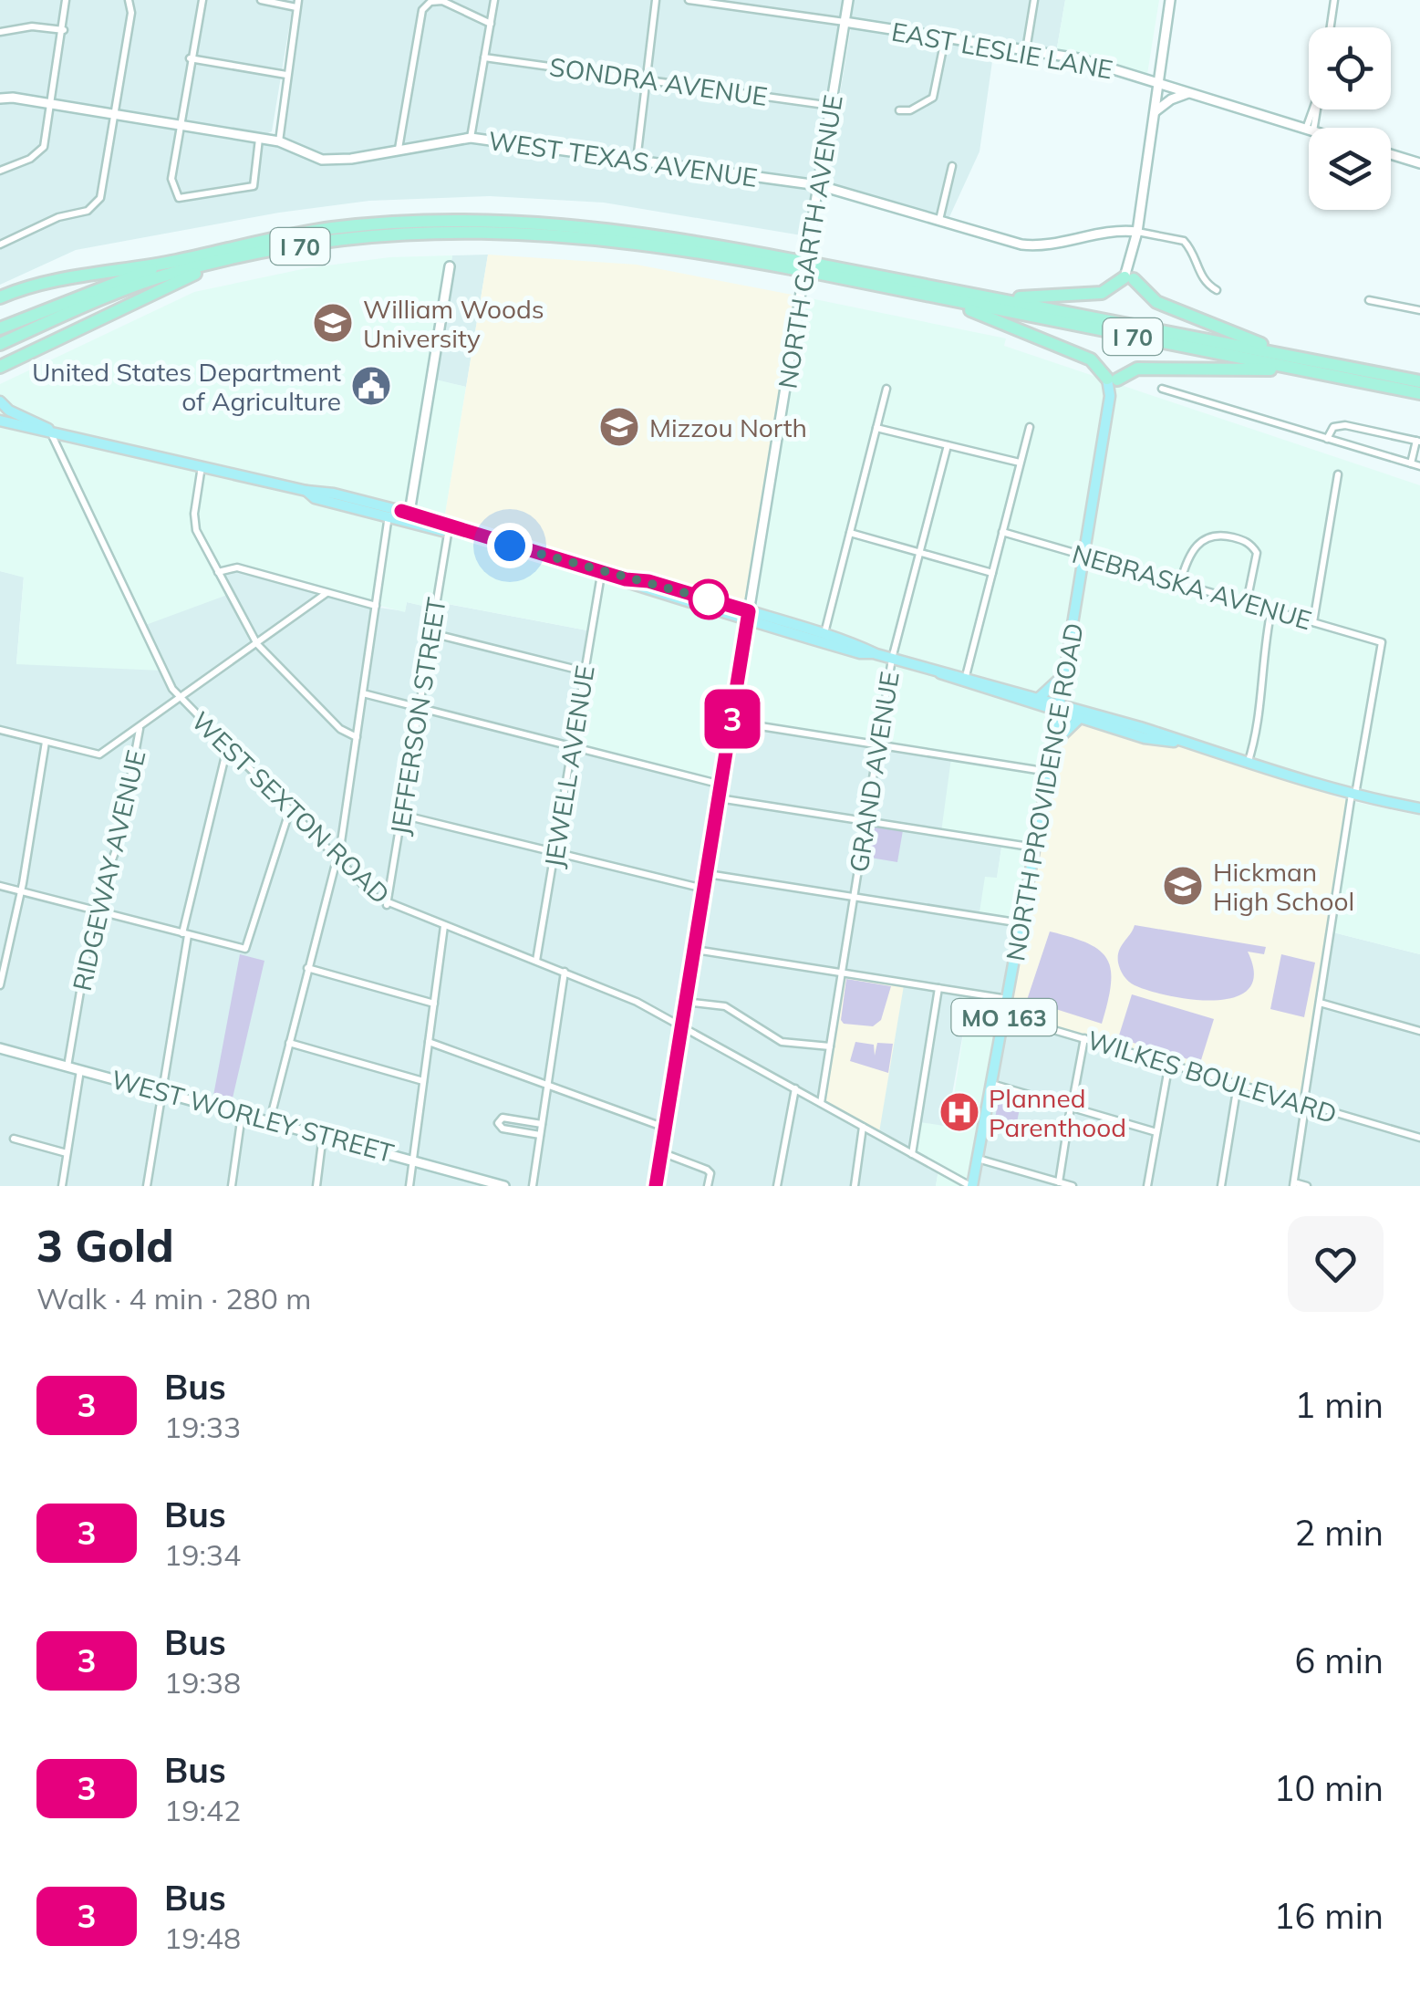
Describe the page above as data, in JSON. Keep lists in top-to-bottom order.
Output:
{
  "streets": {
    "highway": ["I 70"],
    "main road": ["NORTH PROVIDENCE ROAD", "MO 163"],
    "street": [
      "EAST LESLIE LANE",
      "SONDRA AVENUE",
      "WEST TEXAS AVENUE",
      "NORTH GARTH AVENUE",
      "NEBRASKA AVENUE",
      "JEFFERSON STREET",
      "JEWELL AVENUE",
      "GRAND AVENUE",
      "WEST SEXTON ROAD",
      "RIDGEWAY AVENUE",
      "WILKES BOULEVARD",
      "WEST WORLEY STREET"
    ]
  },
  "crossings": [
    ["EAST LESLIE LANE", "NORTH GARTH AVENUE"],
    ["SONDRA AVENUE", "NORTH GARTH AVENUE"],
    ["WEST TEXAS AVENUE", "NORTH GARTH AVENUE"],
    ["NORTH GARTH AVENUE", "WEST SEXTON ROAD"],
    ["NEBRASKA AVENUE", "NORTH PROVIDENCE ROAD"],
    ["JEFFERSON STREET", "WEST SEXTON ROAD"],
    ["JEWELL AVENUE", "WEST SEXTON ROAD"],
    ["GRAND AVENUE", "WEST SEXTON ROAD"],
    ["NORTH PROVIDENCE ROAD", "WEST SEXTON ROAD"],
    ["NORTH PROVIDENCE ROAD", "WILKES BOULEVARD"],
    ["RIDGEWAY AVENUE", "WEST WORLEY STREET"]
  ],
  "places": {
    "school or university": ["William Woods University", "Mizzou North", "Hickman High School"],
    "public building": ["United States Department of Agriculture"],
    "hospital": ["Planned Parenthood"]
  },
  "lines": ["bus line 3"],
  "page": {
    "on_map": "3",
    "heading": ["3 Gold", "Walk · 4 min · 280 m"],
    "list": [
      {
        "mark": "3",
        "name": "Bus",
        "note": "19:33",
        "value": "1 min"
      },
      {
        "mark": "3",
        "name": "Bus",
        "note": "19:34",
        "value": "2 min"
      },
      {
        "mark": "3",
        "name": "Bus",
        "note": "19:38",
        "value": "6 min"
      },
      {
        "mark": "3",
        "name": "Bus",
        "note": "19:42",
        "value": "10 min"
      },
      {
        "mark": "3",
        "name": "Bus",
        "note": "19:48",
        "value": "16 min"
      }
    ]
  }
}
